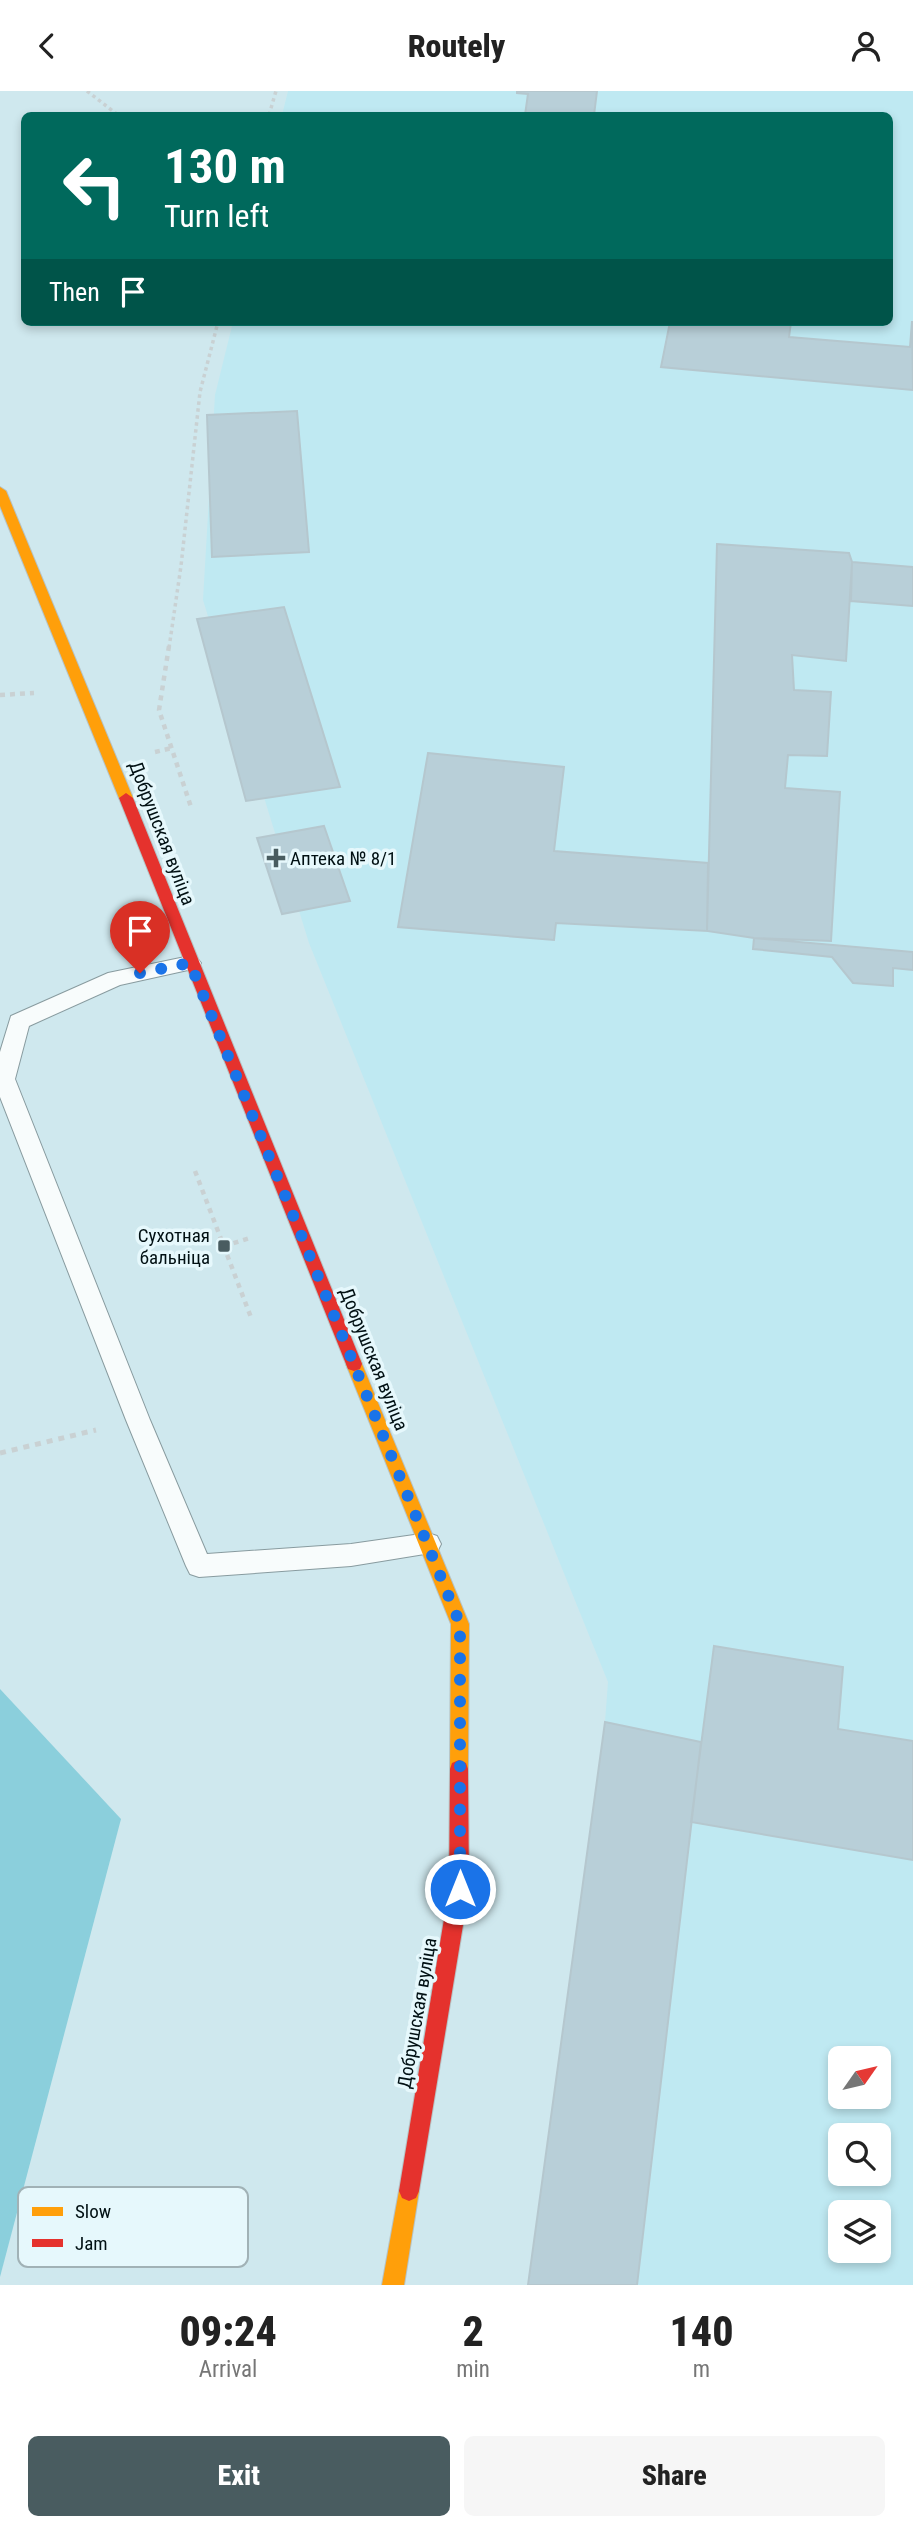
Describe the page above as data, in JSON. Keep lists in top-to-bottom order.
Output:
{
  "streets": {
    "main road": ["Добрушская вуліца"]
  },
  "places": {
    "health": ["Аптека № 8/1"],
    "transit": ["Сухотная бальніца"]
  },
  "legend": ["Slow", "Jam"],
  "north": "top right",
  "page": {
    "header": "Routely",
    "turn": ["130 m", "Turn left"],
    "then": "Then",
    "eta": [
      "09:24",
      "Arrival",
      "2",
      "min",
      "140",
      "m"
    ],
    "buttons": ["Exit", "Share"]
  }
}
